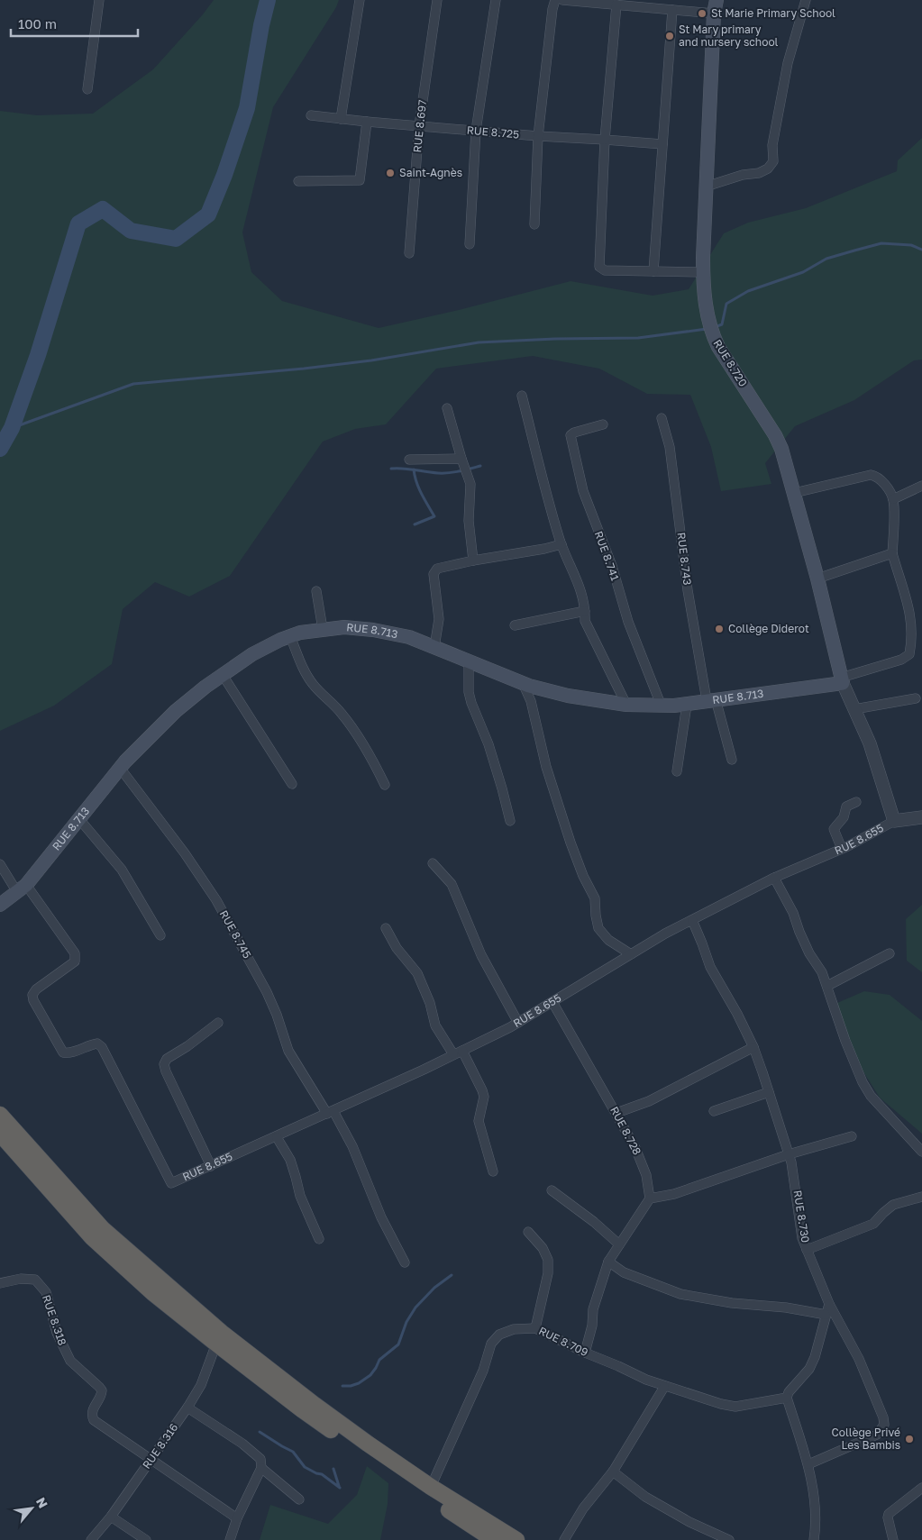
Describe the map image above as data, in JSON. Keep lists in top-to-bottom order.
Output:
{
  "streets": {
    "main road": ["RUE 8.720", "RUE 8.713"],
    "street": [
      "RUE 8.697",
      "RUE 8.725",
      "RUE 8.741",
      "RUE 8.743",
      "RUE 8.655",
      "RUE 8.745",
      "RUE 8.728",
      "RUE 8.730",
      "RUE 8.318",
      "RUE 8.709",
      "RUE 8.316"
    ]
  },
  "crossings": [
    ["RUE 8.697", "RUE 8.725"],
    ["RUE 8.720", "RUE 8.713"],
    ["RUE 8.720", "RUE 8.655"],
    ["RUE 8.741", "RUE 8.713"],
    ["RUE 8.743", "RUE 8.713"],
    ["RUE 8.713", "RUE 8.655"],
    ["RUE 8.713", "RUE 8.745"],
    ["RUE 8.655", "RUE 8.745"],
    ["RUE 8.655", "RUE 8.728"],
    ["RUE 8.655", "RUE 8.730"],
    ["RUE 8.318", "RUE 8.316"]
  ],
  "places": [
    "St Marie Primary School",
    "St Mary primary and nursery school",
    "Saint-Agnès",
    "Collège Diderot",
    "Collège Privé Les Bambis"
  ],
  "scale_bar": "100 m",
  "north": "top right"
}
